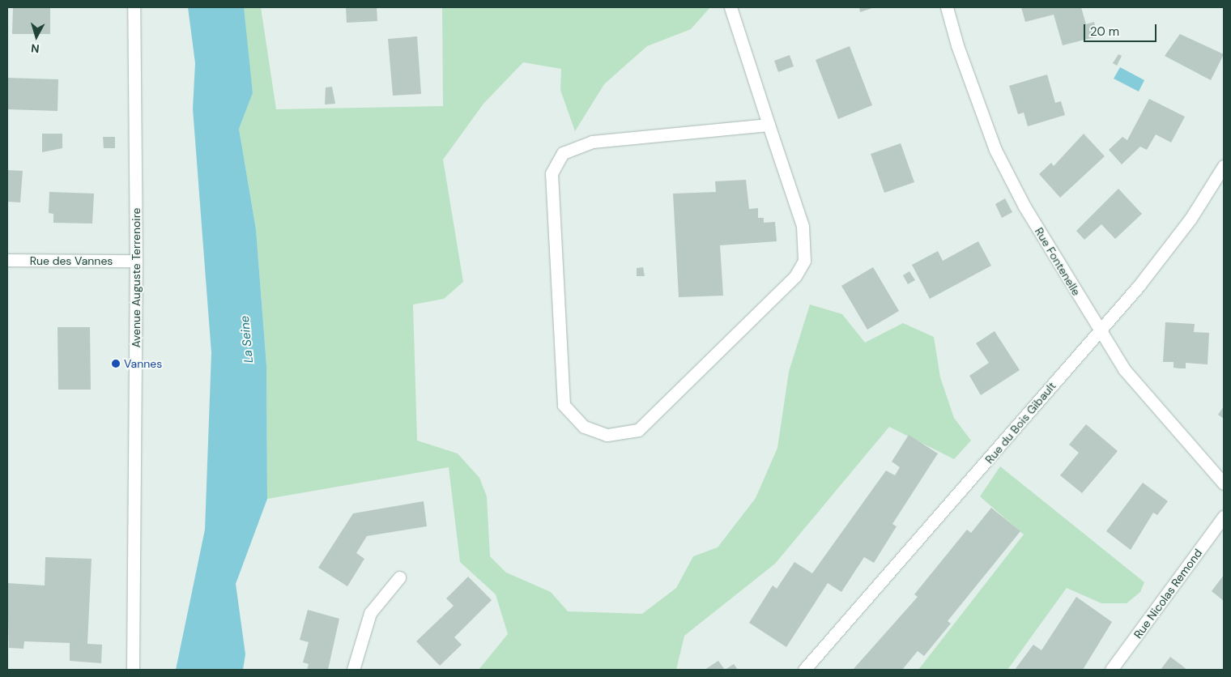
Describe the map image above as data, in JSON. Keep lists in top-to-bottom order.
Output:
{
  "streets": {
    "street": [
      "Rue des Vannes",
      "Rue Fontenelle",
      "Avenue Auguste Terrenoire",
      "Rue du Bois Gibault",
      "Rue Nicolas Remond"
    ]
  },
  "crossings": [
    ["Rue des Vannes", "Avenue Auguste Terrenoire"],
    ["Rue Fontenelle", "Rue du Bois Gibault"]
  ],
  "water": ["La Seine"],
  "places": ["Vannes"],
  "scale_bar": "20 m",
  "north": "bottom"
}
